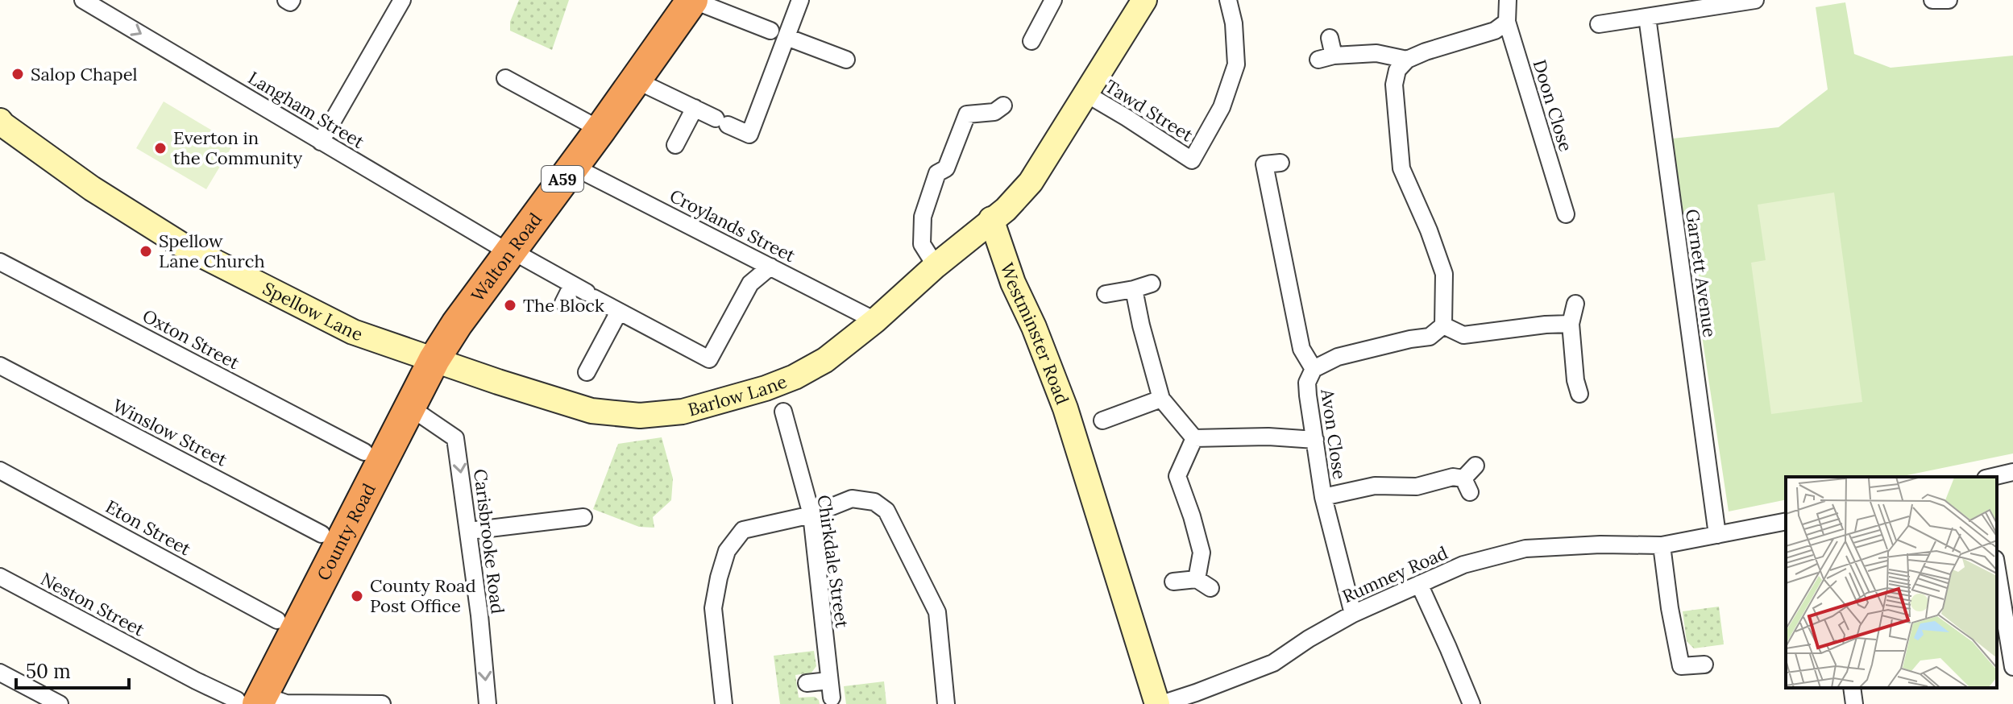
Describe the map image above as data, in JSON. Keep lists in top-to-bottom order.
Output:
{
  "streets": {
    "highway": ["A59", "Walton Road", "County Road"],
    "street": [
      "Doon Close",
      "Langham Street",
      "Tawd Street",
      "Croylands Street",
      "Garnett Avenue",
      "Spellow Lane",
      "Westminster Road",
      "Oxton Street",
      "Barlow Lane",
      "Winslow Street",
      "Avon Close",
      "Eton Street",
      "Carisbrooke Road",
      "Chirkdale Street",
      "Rumney Road",
      "Neston Street"
    ]
  },
  "crossings": [
    ["Langham Street", "Croylands Street"],
    ["Langham Street", "Walton Road"],
    ["Croylands Street", "Walton Road"],
    ["Croylands Street", "Barlow Lane"],
    ["Walton Road", "Spellow Lane"],
    ["Walton Road", "Barlow Lane"],
    ["Walton Road", "County Road"],
    ["Garnett Avenue", "Rumney Road"],
    ["Spellow Lane", "Barlow Lane"],
    ["Spellow Lane", "County Road"],
    ["Westminster Road", "Barlow Lane"],
    ["Westminster Road", "Rumney Road"],
    ["Barlow Lane", "County Road"],
    ["Avon Close", "Rumney Road"],
    ["County Road", "Carisbrooke Road"],
    ["County Road", "Neston Street"]
  ],
  "one_way": ["Carisbrooke Road"],
  "places": [
    "Salop Chapel",
    "Everton in the Community",
    "Spellow Lane Church",
    "The Block",
    "County Road Post Office"
  ],
  "scale_bar": "50 m"
}
